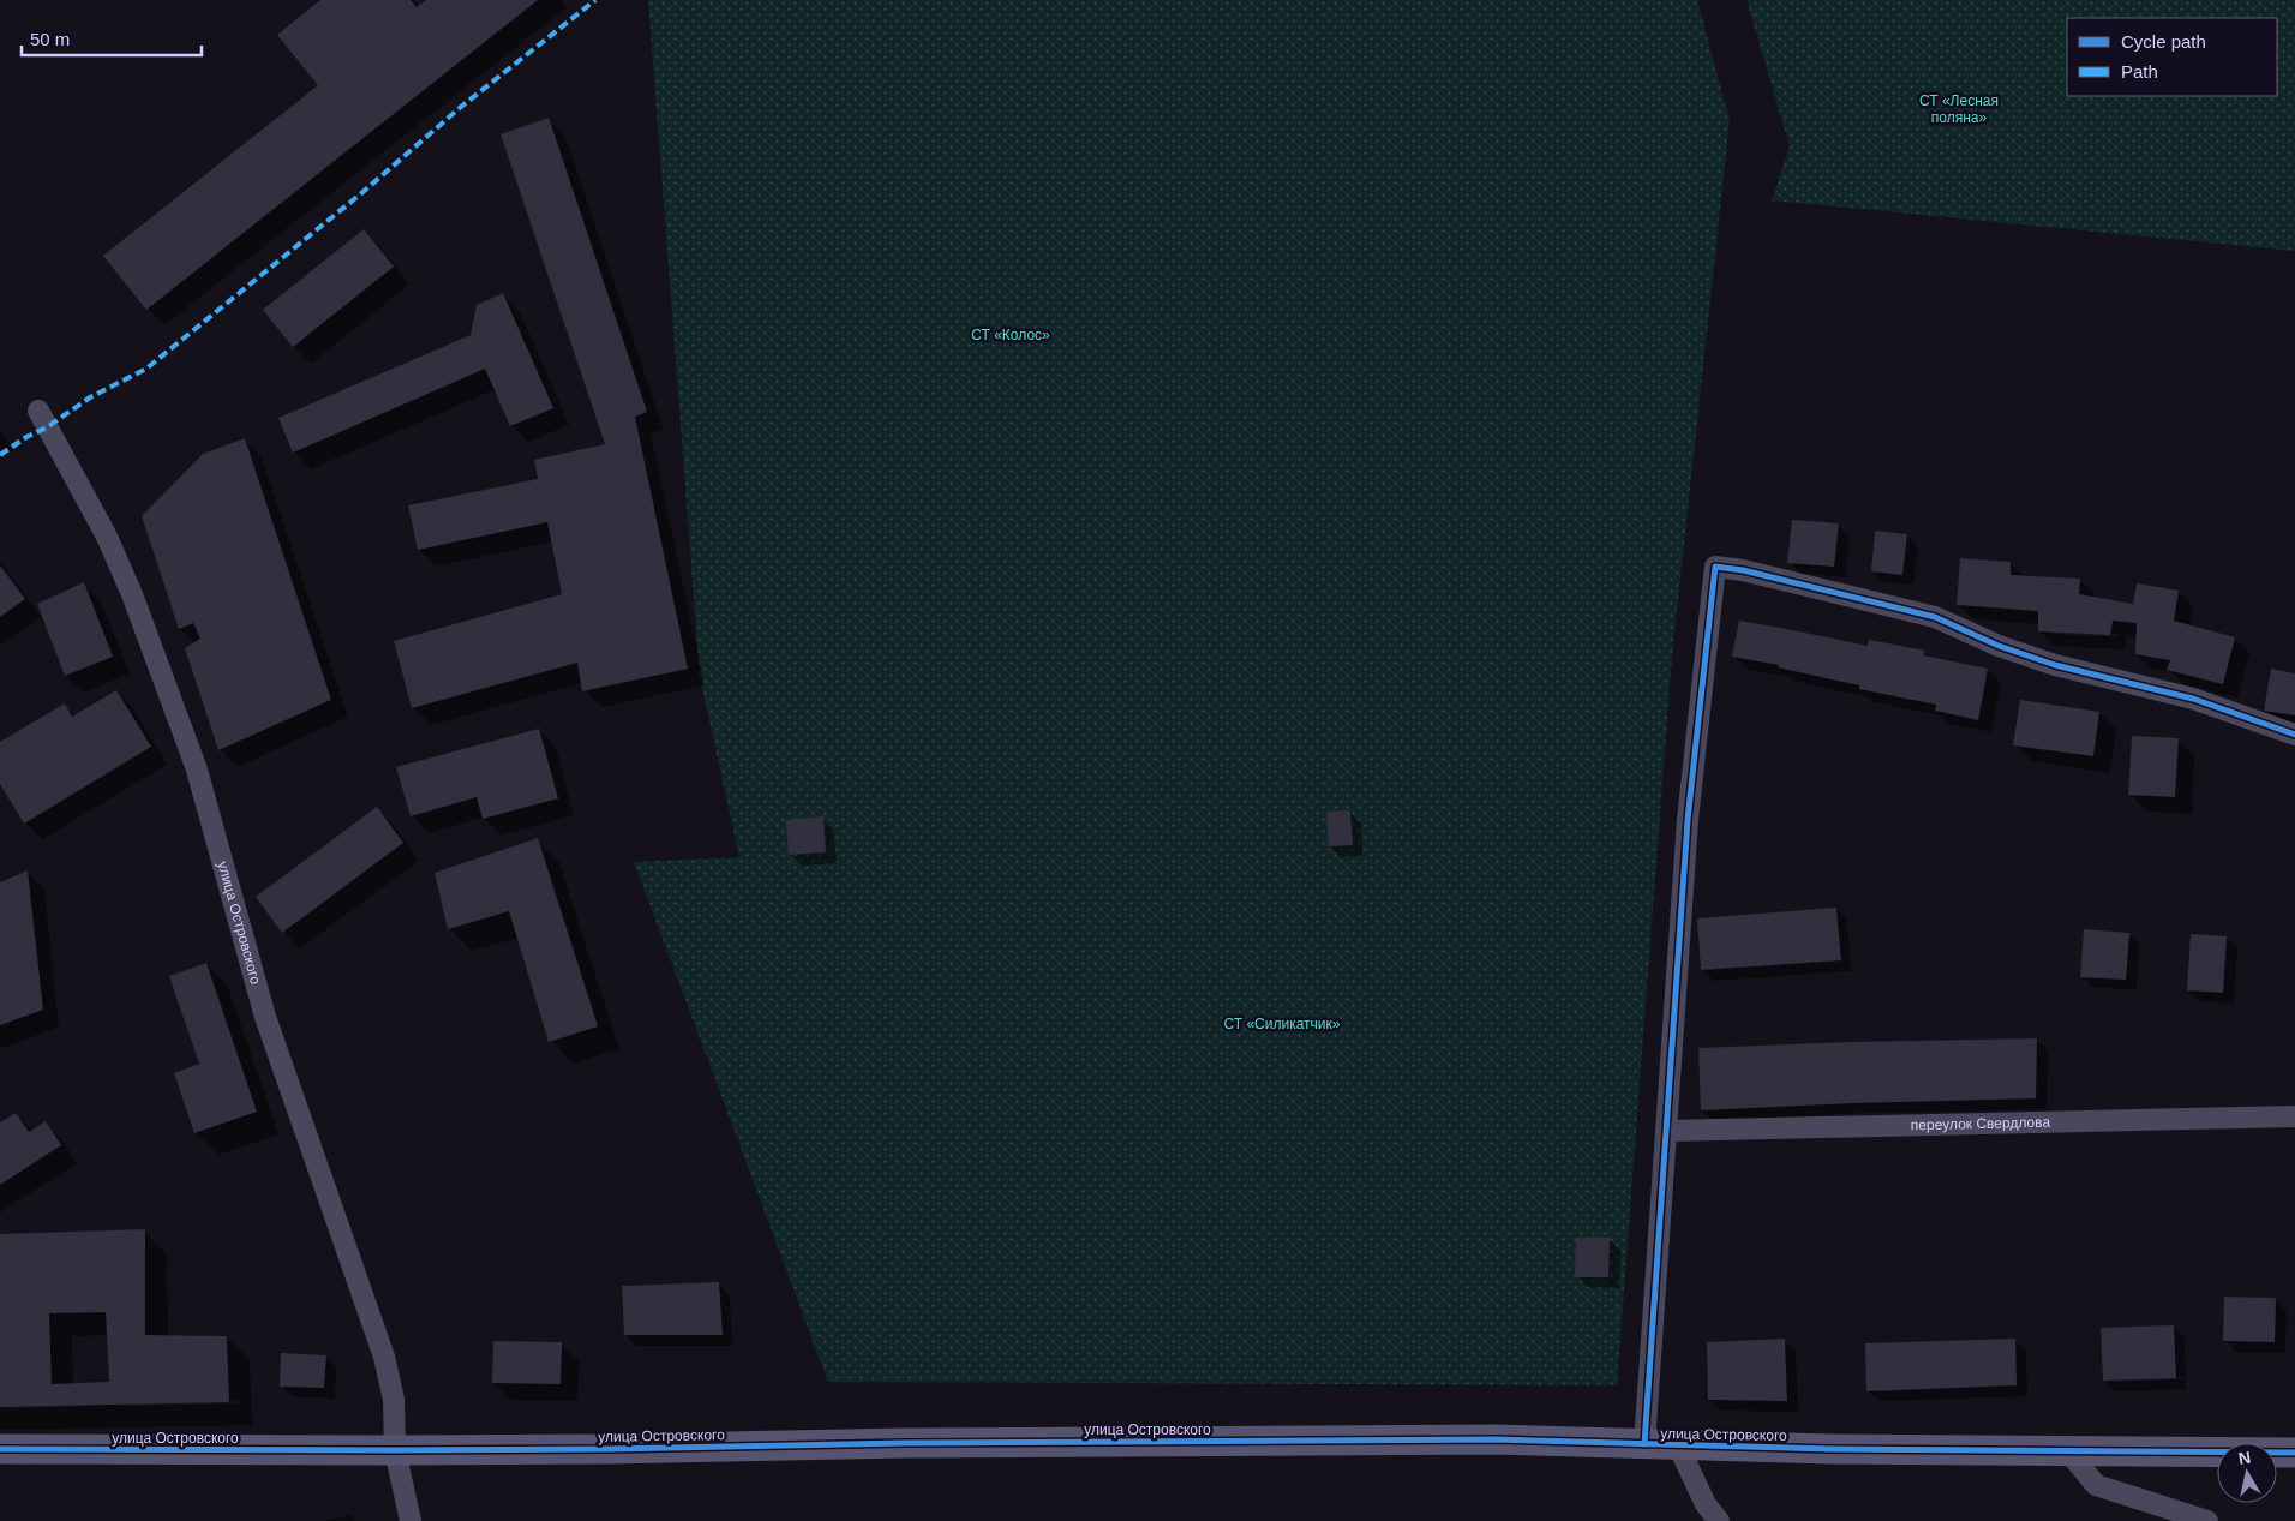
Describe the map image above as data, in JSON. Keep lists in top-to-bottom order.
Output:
{
  "streets": {
    "street": ["улица Островского", "переулок Свердлова"]
  },
  "parks": ["СТ «Лесная поляна»", "СТ «Колос»", "СТ «Силикатчик»"],
  "legend": ["Cycle path", "Path"],
  "scale_bar": "50 m",
  "north": "top"
}
